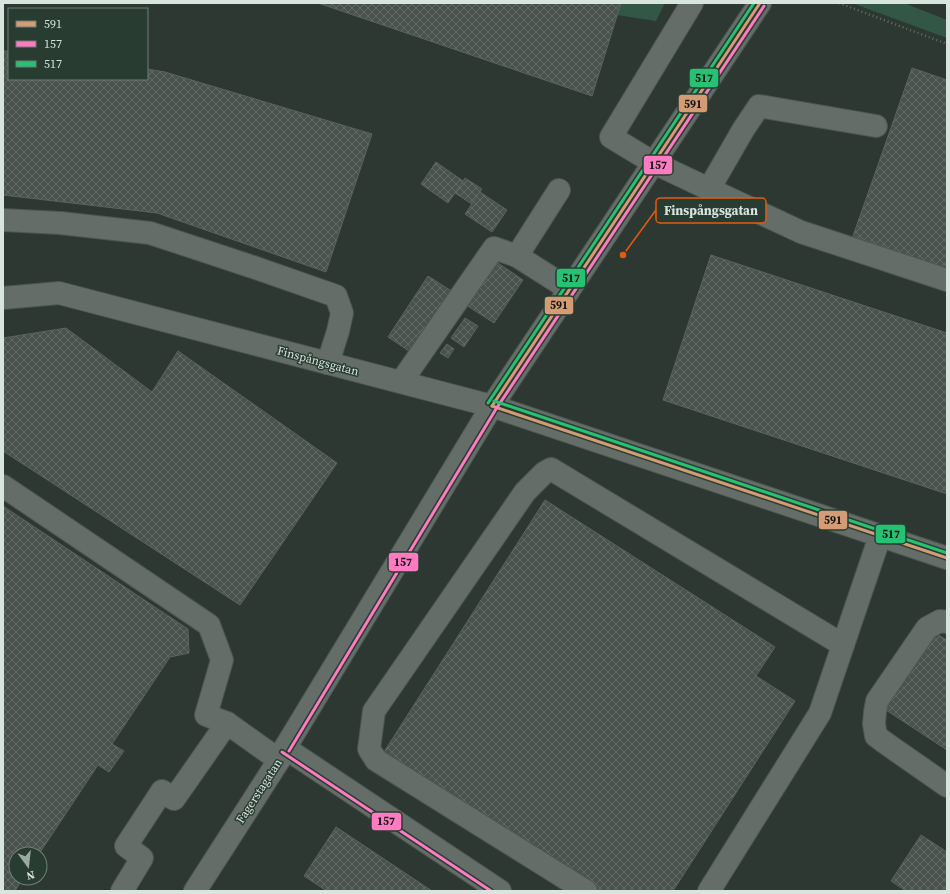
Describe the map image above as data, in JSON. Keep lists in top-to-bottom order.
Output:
{
  "streets": {
    "street": ["Finspångsgatan", "Fagerstagatan"]
  },
  "crossings": [
    ["Finspångsgatan", "Fagerstagatan"]
  ],
  "places": ["Finspångsgatan"],
  "lines": ["transit line 591", "transit line 517", "transit line 157"],
  "legend": ["591", "157", "517"],
  "north": "bottom"
}
